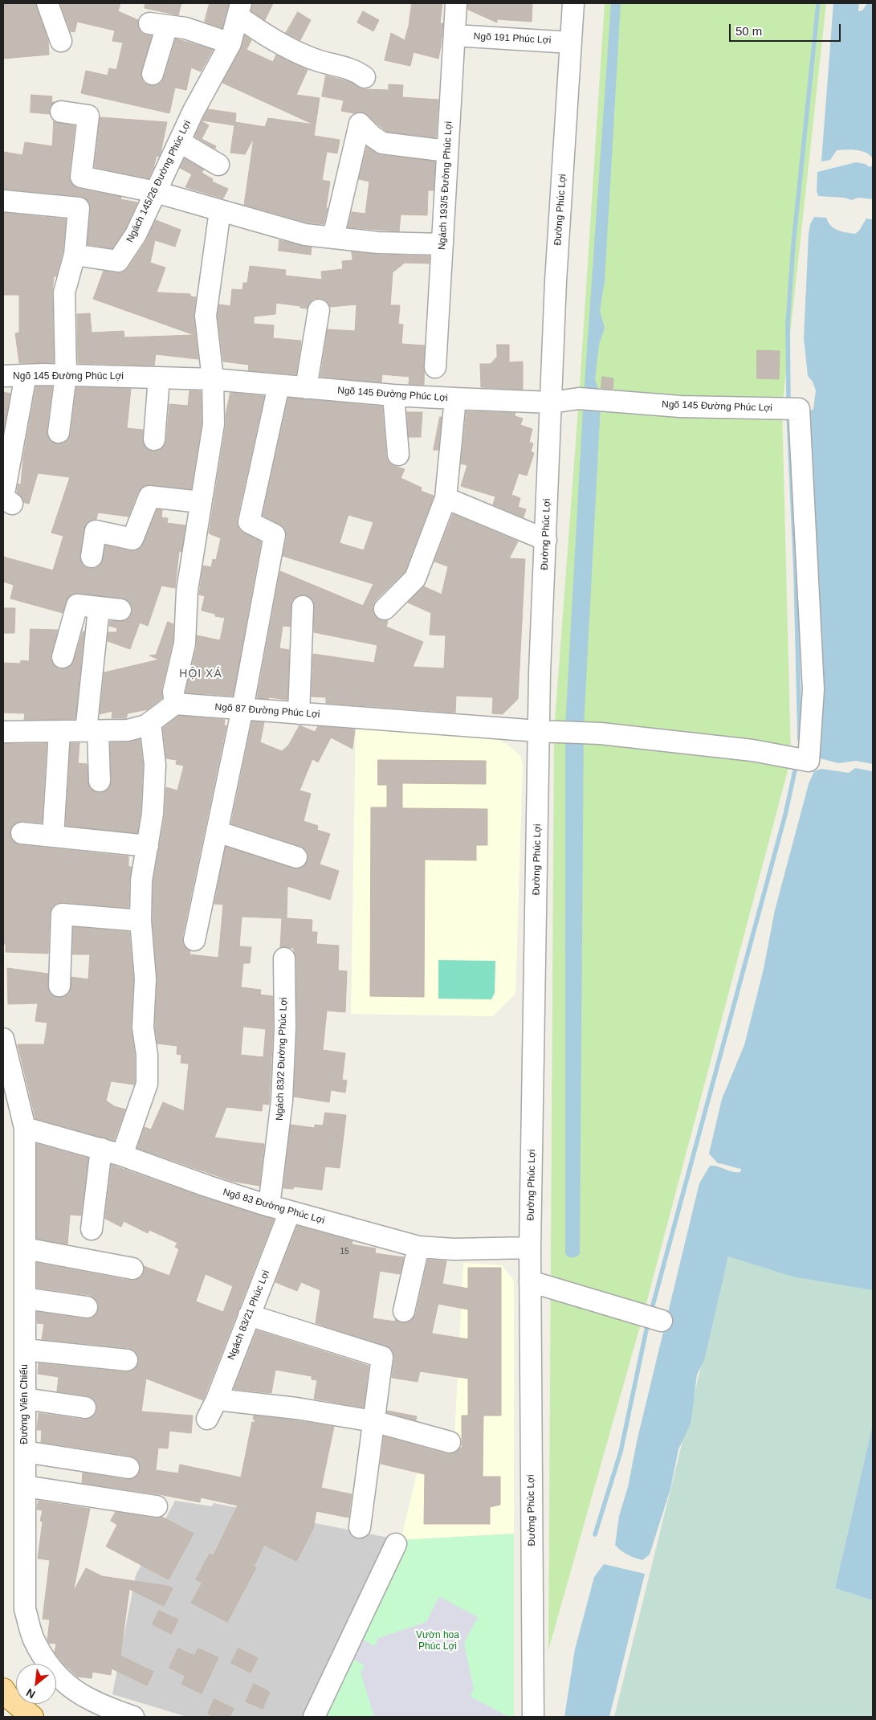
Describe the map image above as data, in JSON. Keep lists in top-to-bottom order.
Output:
{
  "streets": {
    "street": [
      "Ngõ 191 Phúc Lợi",
      "Ngách 145/26 Đường Phúc Lợi",
      "Ngách 193/5 Đường Phúc Lợi",
      "Đường Phúc Lợi",
      "Ngõ 145 Đường Phúc Lợi",
      "Ngõ 87 Đường Phúc Lợi",
      "Ngách 83/2 Đường Phúc Lợi",
      "Ngõ 83 Đường Phúc Lợi",
      "Ngách 83/21 Phúc Lợi",
      "Đường Viên Chiếu"
    ]
  },
  "crossings": [
    ["Ngõ 191 Phúc Lợi", "Ngách 193/5 Đường Phúc Lợi"],
    ["Ngõ 191 Phúc Lợi", "Đường Phúc Lợi"],
    ["Đường Phúc Lợi", "Ngõ 145 Đường Phúc Lợi"],
    ["Đường Phúc Lợi", "Ngõ 87 Đường Phúc Lợi"],
    ["Đường Phúc Lợi", "Ngõ 83 Đường Phúc Lợi"],
    ["Ngõ 145 Đường Phúc Lợi", "Ngõ 87 Đường Phúc Lợi"],
    ["Ngách 83/2 Đường Phúc Lợi", "Ngõ 83 Đường Phúc Lợi"],
    ["Ngõ 83 Đường Phúc Lợi", "Ngách 83/21 Phúc Lợi"],
    ["Ngõ 83 Đường Phúc Lợi", "Đường Viên Chiếu"]
  ],
  "districts": ["HỘI XÁ"],
  "parks": ["Vườn hoa Phúc Lợi"],
  "house_numbers": ["15"],
  "scale_bar": "50 m",
  "north": "bottom left"
}
